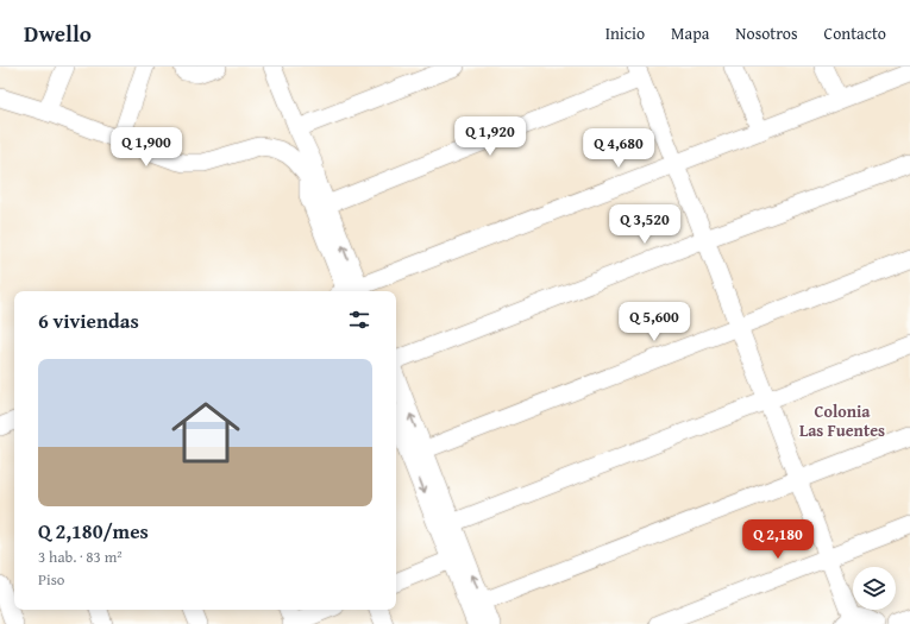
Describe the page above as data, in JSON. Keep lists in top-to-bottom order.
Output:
{
  "districts": ["Colonia Las Fuentes"],
  "page": {
    "header": "Dwello",
    "nav": [
      "Inicio",
      "Mapa",
      "Nosotros",
      "Contacto"
    ],
    "price": [
      "Q 1,920",
      "Q 1,900",
      "Q 4,680",
      "Q 3,520",
      "Q 5,600",
      "Q 2,180"
    ],
    "heading": "6 viviendas",
    "list": [
      {
        "name": "Q 2,180/mes",
        "note": "3 hab. · 83 m² · Piso"
      }
    ]
  }
}
